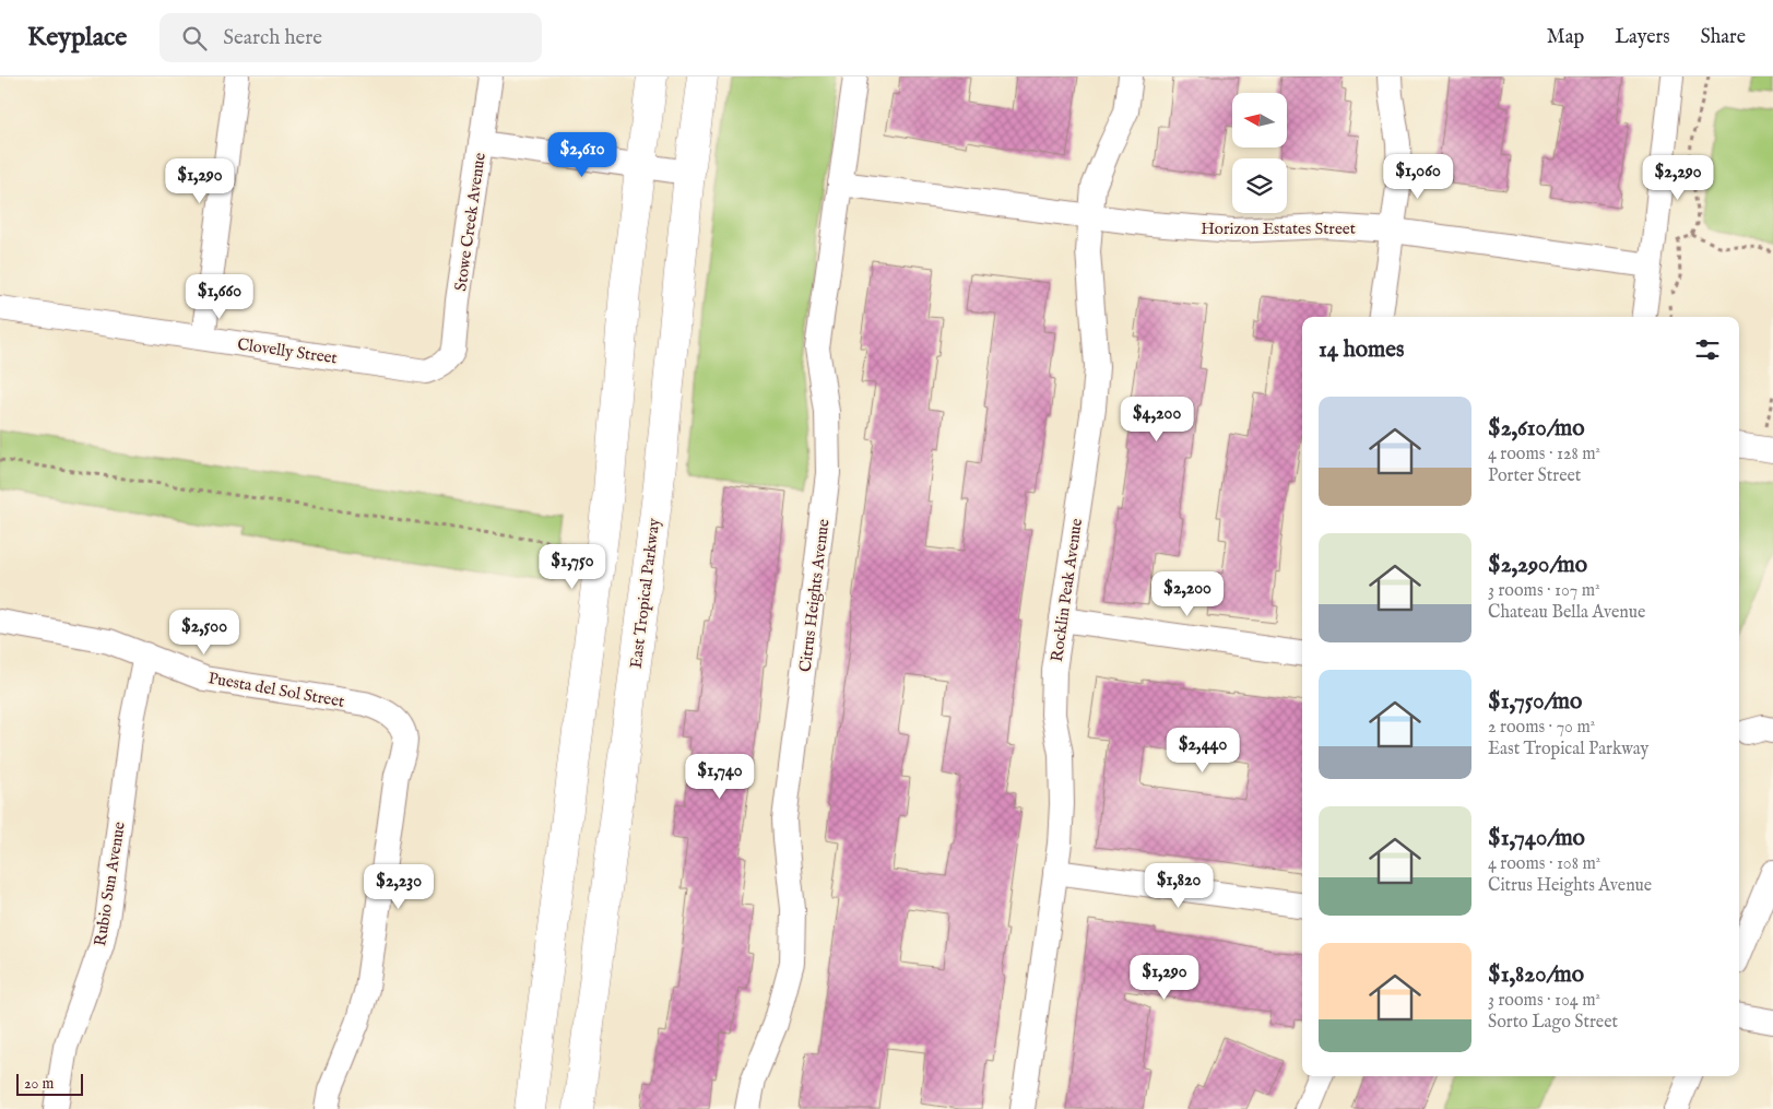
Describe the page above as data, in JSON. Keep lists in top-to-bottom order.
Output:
{
  "streets": {
    "main road": ["East Tropical Parkway"],
    "street": [
      "Stowe Creek Avenue",
      "Horizon Estates Street",
      "Clovelly Street",
      "Rocklin Peak Avenue",
      "Citrus Heights Avenue",
      "Puesta del Sol Street",
      "Rubio Sun Avenue"
    ]
  },
  "crossings": [
    ["Stowe Creek Avenue", "Clovelly Street"],
    ["Horizon Estates Street", "Rocklin Peak Avenue"],
    ["Horizon Estates Street", "Citrus Heights Avenue"],
    ["Puesta del Sol Street", "Rubio Sun Avenue"]
  ],
  "scale_bar": "20 m",
  "north": "left",
  "page": {
    "header": "Keyplace",
    "search": "Search here",
    "nav": ["Map", "Layers", "Share"],
    "price": [
      "$2,610",
      "$1,060",
      "$2,290",
      "$1,290",
      "$1,660",
      "$4,200",
      "$1,750",
      "$2,200",
      "$2,500",
      "$2,440",
      "$1,740",
      "$1,820",
      "$2,230",
      "$1,290"
    ],
    "heading": "14 homes",
    "list": [
      {
        "name": "$2,610/mo",
        "note": "4 rooms · 128 m² · Porter Street"
      },
      {
        "name": "$2,290/mo",
        "note": "3 rooms · 107 m² · Chateau Bella Avenue"
      },
      {
        "name": "$1,750/mo",
        "note": "2 rooms · 70 m² · East Tropical Parkway"
      },
      {
        "name": "$1,740/mo",
        "note": "4 rooms · 108 m² · Citrus Heights Avenue"
      },
      {
        "name": "$1,820/mo",
        "note": "3 rooms · 104 m² · Sorto Lago Street"
      }
    ],
    "scale": "20 m"
  }
}
